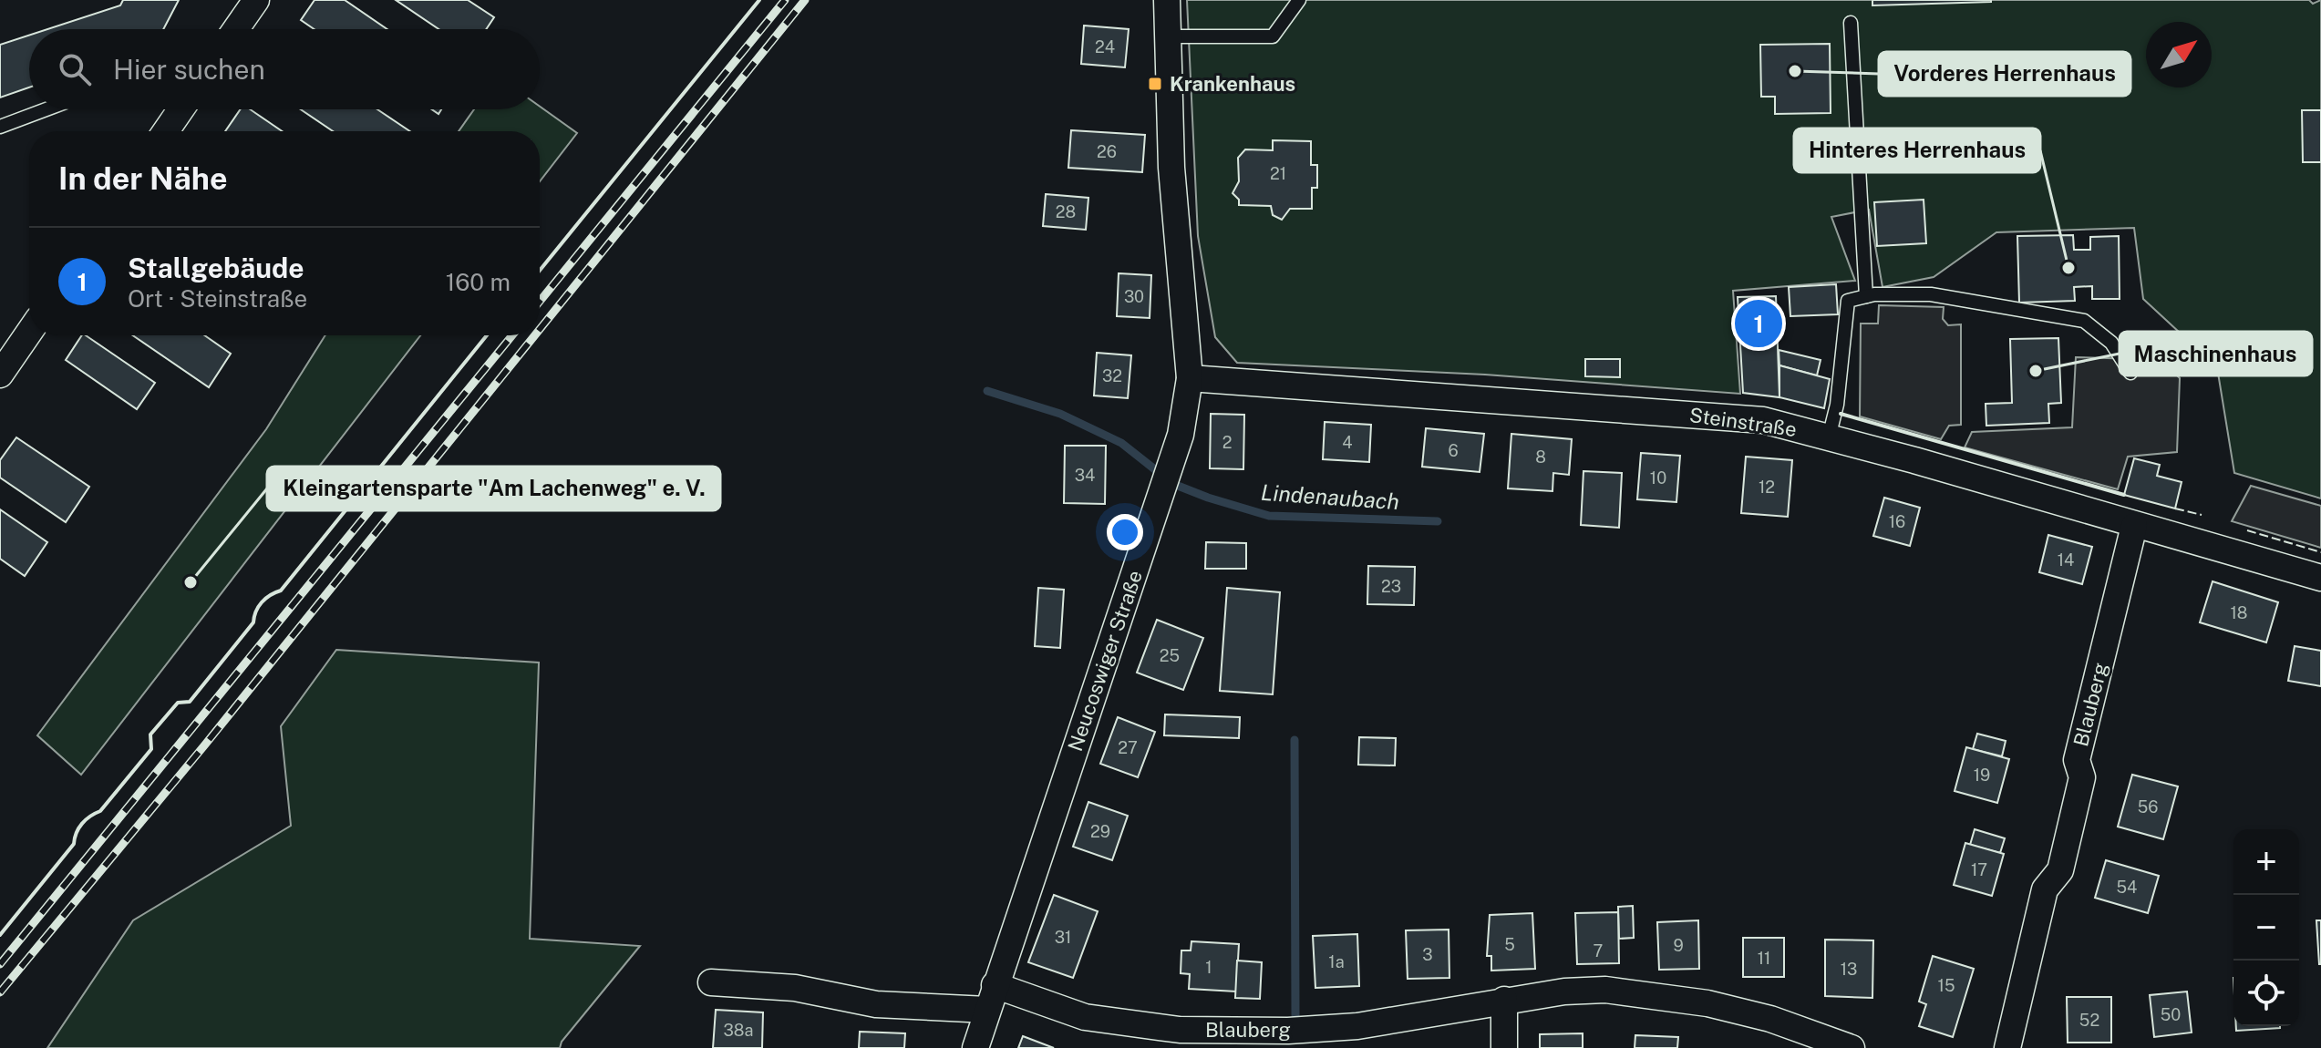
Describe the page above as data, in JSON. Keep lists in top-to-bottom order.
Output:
{
  "streets": {
    "street": ["Steinstraße", "Neucoswiger Straße", "Blauberg"]
  },
  "crossings": [
    ["Steinstraße", "Neucoswiger Straße"],
    ["Steinstraße", "Blauberg"],
    ["Neucoswiger Straße", "Blauberg"]
  ],
  "water": ["Lindenaubach"],
  "places": {
    "other": [
      "Vorderes Herrenhaus",
      "Hinteres Herrenhaus",
      "Maschinenhaus",
      "Kleingartensparte \"Am Lachenweg\" e. V."
    ],
    "transit": ["Krankenhaus"]
  },
  "house_numbers": [
    "24",
    "26",
    "21",
    "28",
    "30",
    "32",
    "2",
    "4",
    "6",
    "8",
    "34",
    "10",
    "12",
    "16",
    "14",
    "23",
    "18",
    "25",
    "27",
    "19",
    "56",
    "29",
    "17",
    "54",
    "31",
    "5",
    "9",
    "7",
    "3",
    "11",
    "1a",
    "1",
    "13",
    "15",
    "50",
    "52",
    "38a"
  ],
  "north": "top right",
  "page": {
    "search": "Hier suchen",
    "heading": "In der Nähe",
    "list": [
      {
        "mark": "1",
        "name": "Stallgebäude",
        "note": "Ort · Steinstraße",
        "value": "160 m"
      }
    ],
    "pins": "1",
    "map_buttons": ["+", "−"]
  }
}
